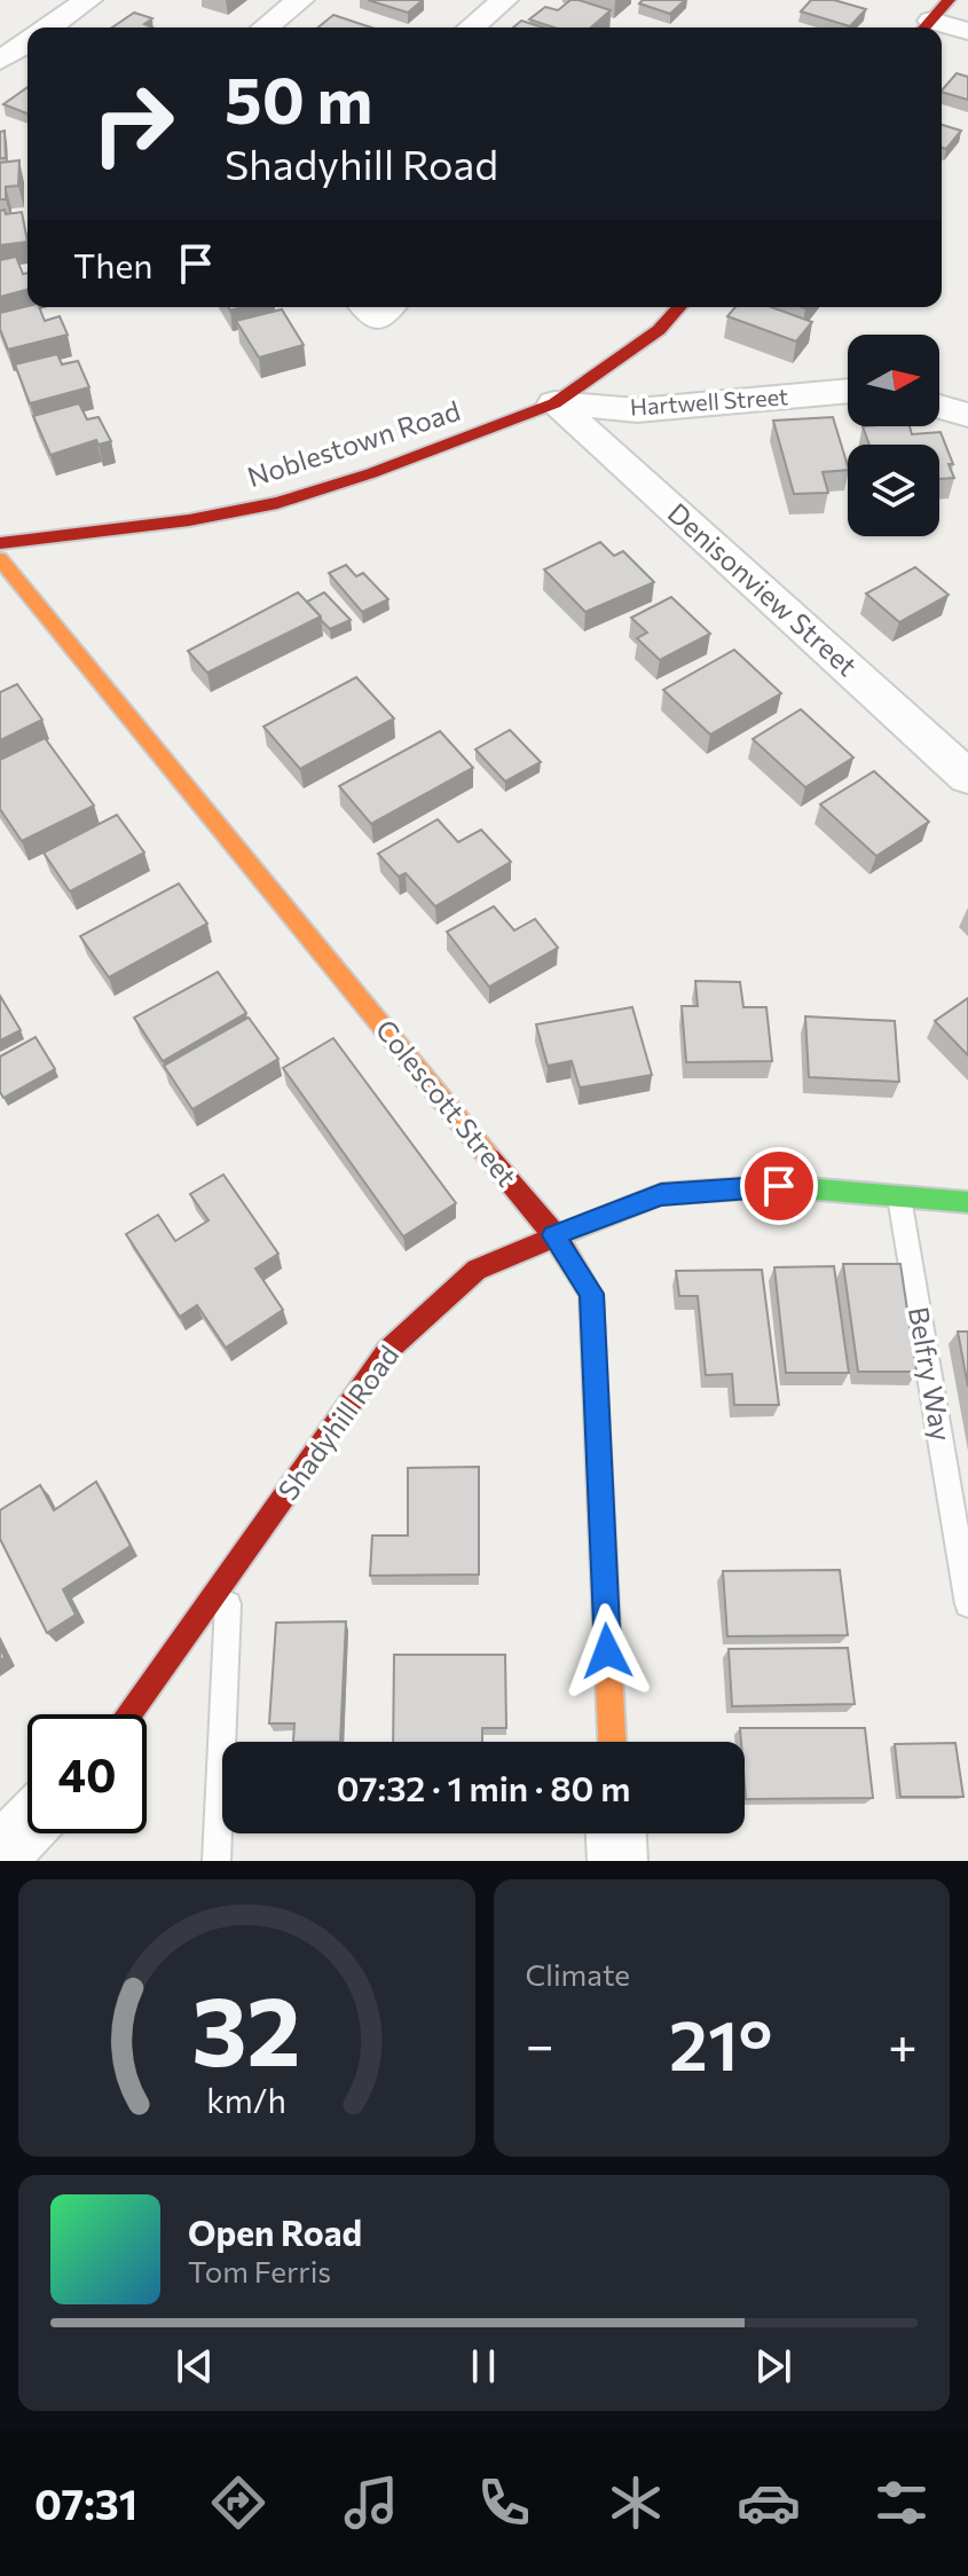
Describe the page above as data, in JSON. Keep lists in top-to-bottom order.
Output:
{
  "streets": {
    "street": [
      "Hartwell Street",
      "Noblestown Road",
      "Denisonview Street",
      "Colescott Street",
      "Shadyhill Road"
    ],
    "lane": ["Belfry Way"]
  },
  "crossings": [
    ["Hartwell Street", "Noblestown Road"],
    ["Hartwell Street", "Denisonview Street"],
    ["Noblestown Road", "Denisonview Street"],
    ["Colescott Street", "Shadyhill Road"],
    ["Belfry Way", "Shadyhill Road"]
  ],
  "north": "right",
  "page": {
    "turn": ["50 m", "Shadyhill Road"],
    "then": "Then",
    "limit": "40",
    "trip": "07:32 · 1 min · 80 m",
    "tile": "Climate",
    "heat": ["−", "21°", "+"],
    "song": ["Open Road", "Tom Ferris"],
    "tabs": "07:31",
    "gauge": ["32", "km/h"]
  }
}
